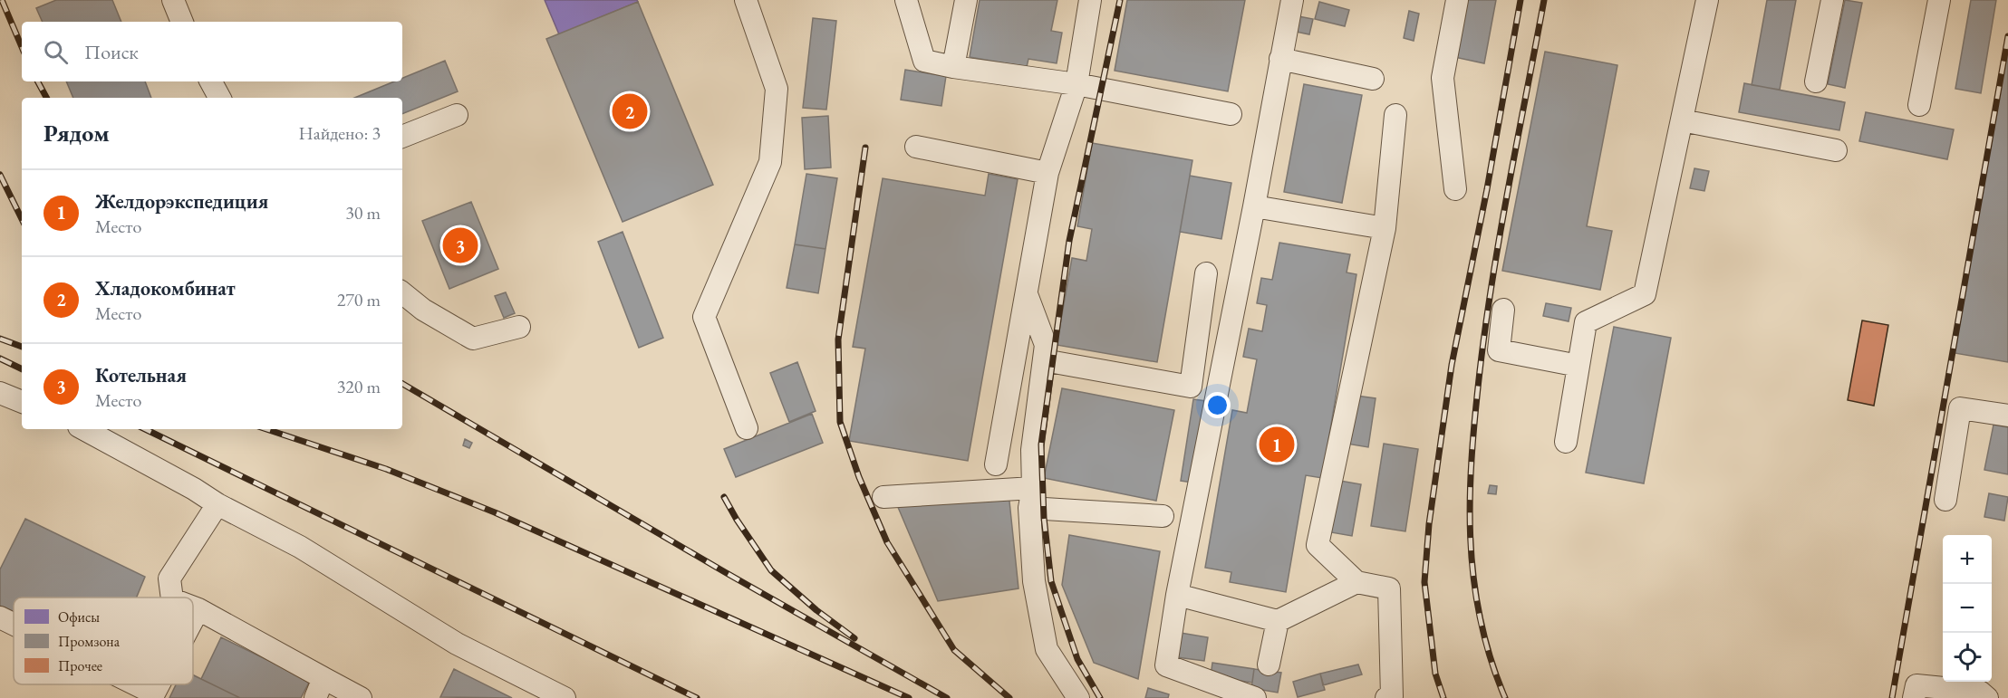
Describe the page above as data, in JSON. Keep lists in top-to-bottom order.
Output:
{
  "legend": ["Офисы", "Промзона", "Прочее"],
  "page": {
    "search": "Поиск",
    "pins": ["2", "3", "1"],
    "heading": ["Рядом", "Найдено: 3"],
    "list": [
      {
        "mark": "1",
        "name": "Желдорэкспедиция",
        "note": "Место",
        "value": "30 m"
      },
      {
        "mark": "2",
        "name": "Хладокомбинат",
        "note": "Место",
        "value": "270 m"
      },
      {
        "mark": "3",
        "name": "Котельная",
        "note": "Место",
        "value": "320 m"
      }
    ],
    "map_buttons": ["+", "−"]
  }
}
